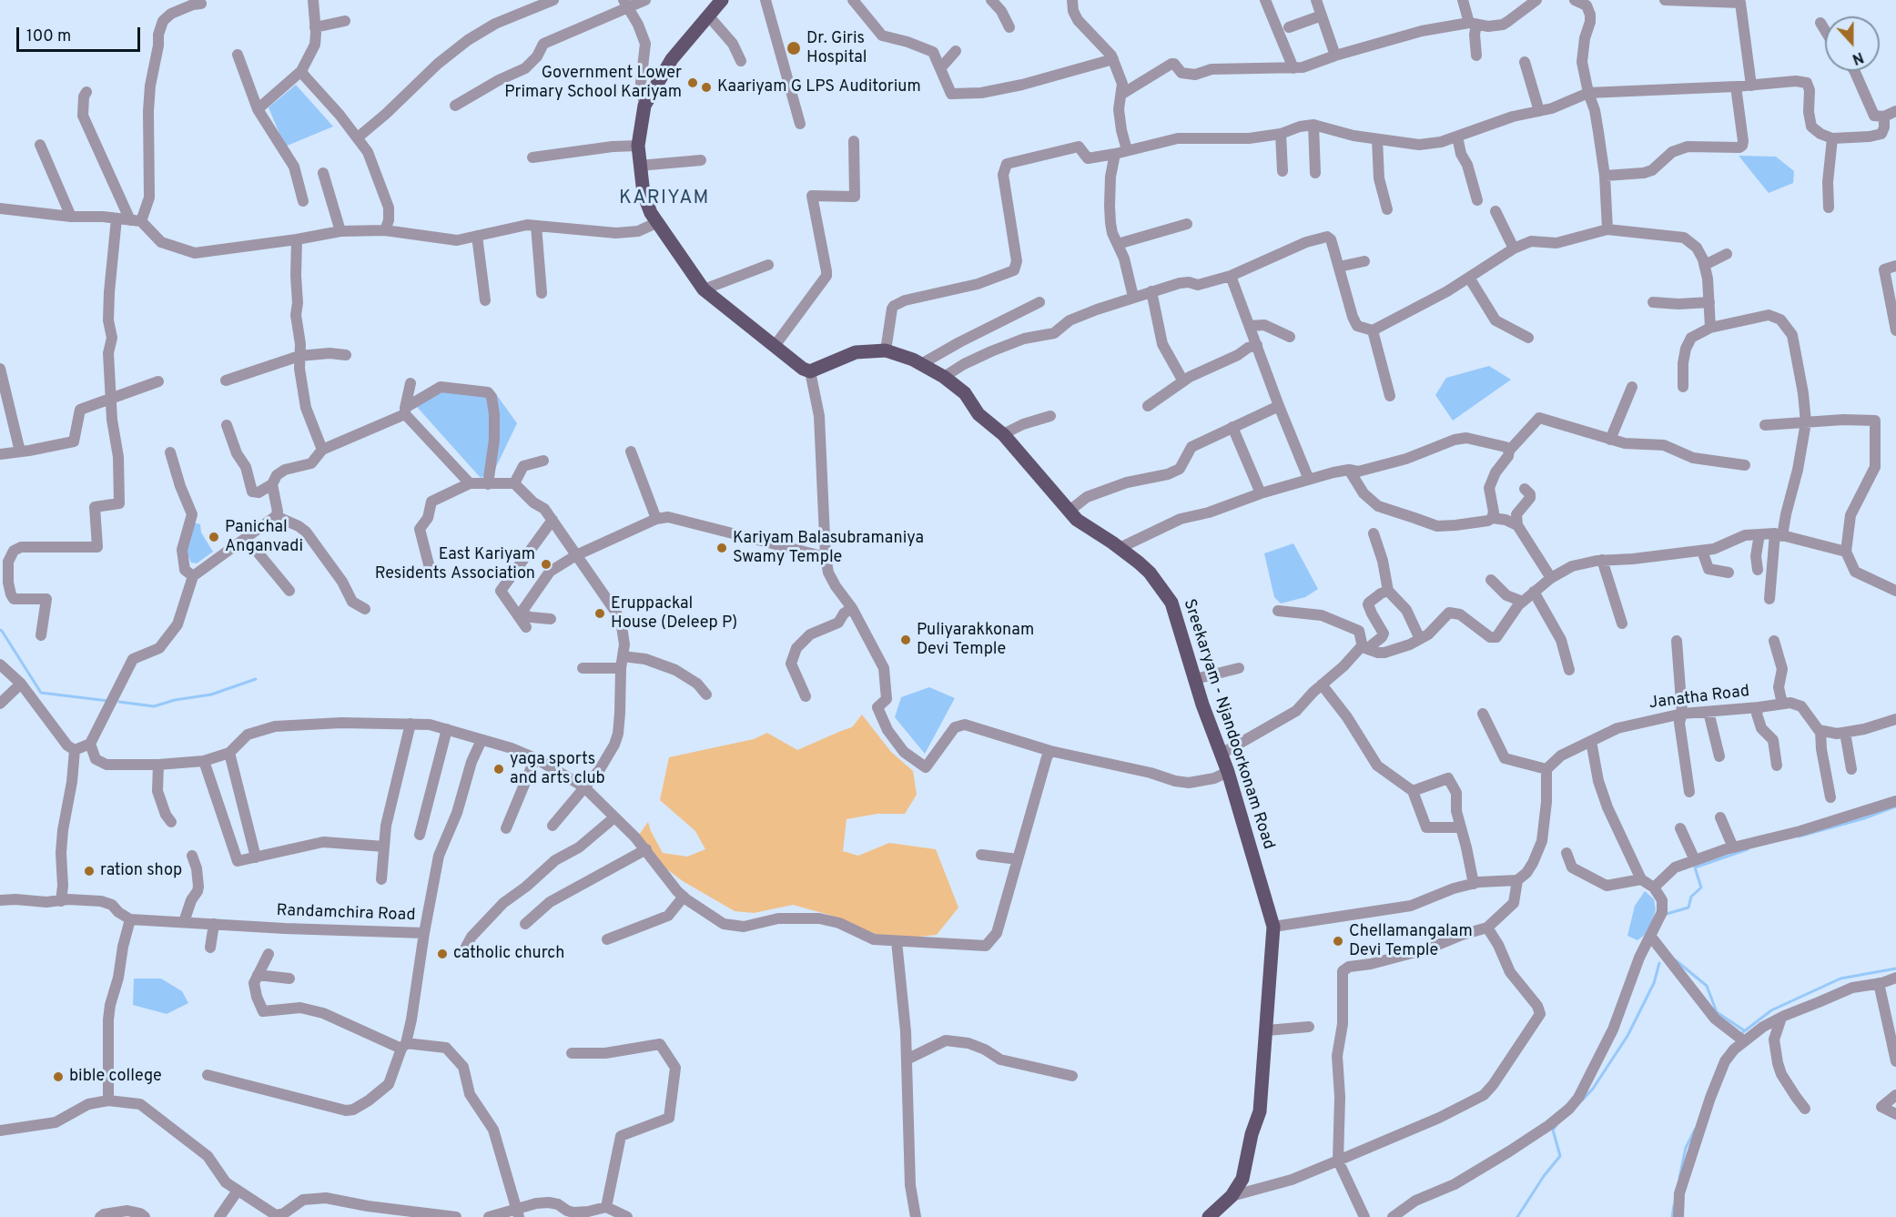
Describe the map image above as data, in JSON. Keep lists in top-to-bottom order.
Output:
{
  "streets": {
    "main road": ["Sreekaryam - Njandoorkonam Road"],
    "street": ["Janatha Road", "Randamchira Road"]
  },
  "districts": ["KARIYAM"],
  "places": [
    "Dr. Giris Hospital",
    "Government Lower Primary School Kariyam",
    "Kaariyam G LPS Auditorium",
    "Panichal Anganvadi",
    "Kariyam Balasubramaniya Swamy Temple",
    "East Kariyam Residents Association",
    "Eruppackal House (Deleep P)",
    "Puliyarakkonam Devi Temple",
    "yaga sports and arts club",
    "ration shop",
    "Chellamangalam Devi Temple",
    "catholic church",
    "bible college"
  ],
  "scale_bar": "100 m",
  "north": "bottom"
}
